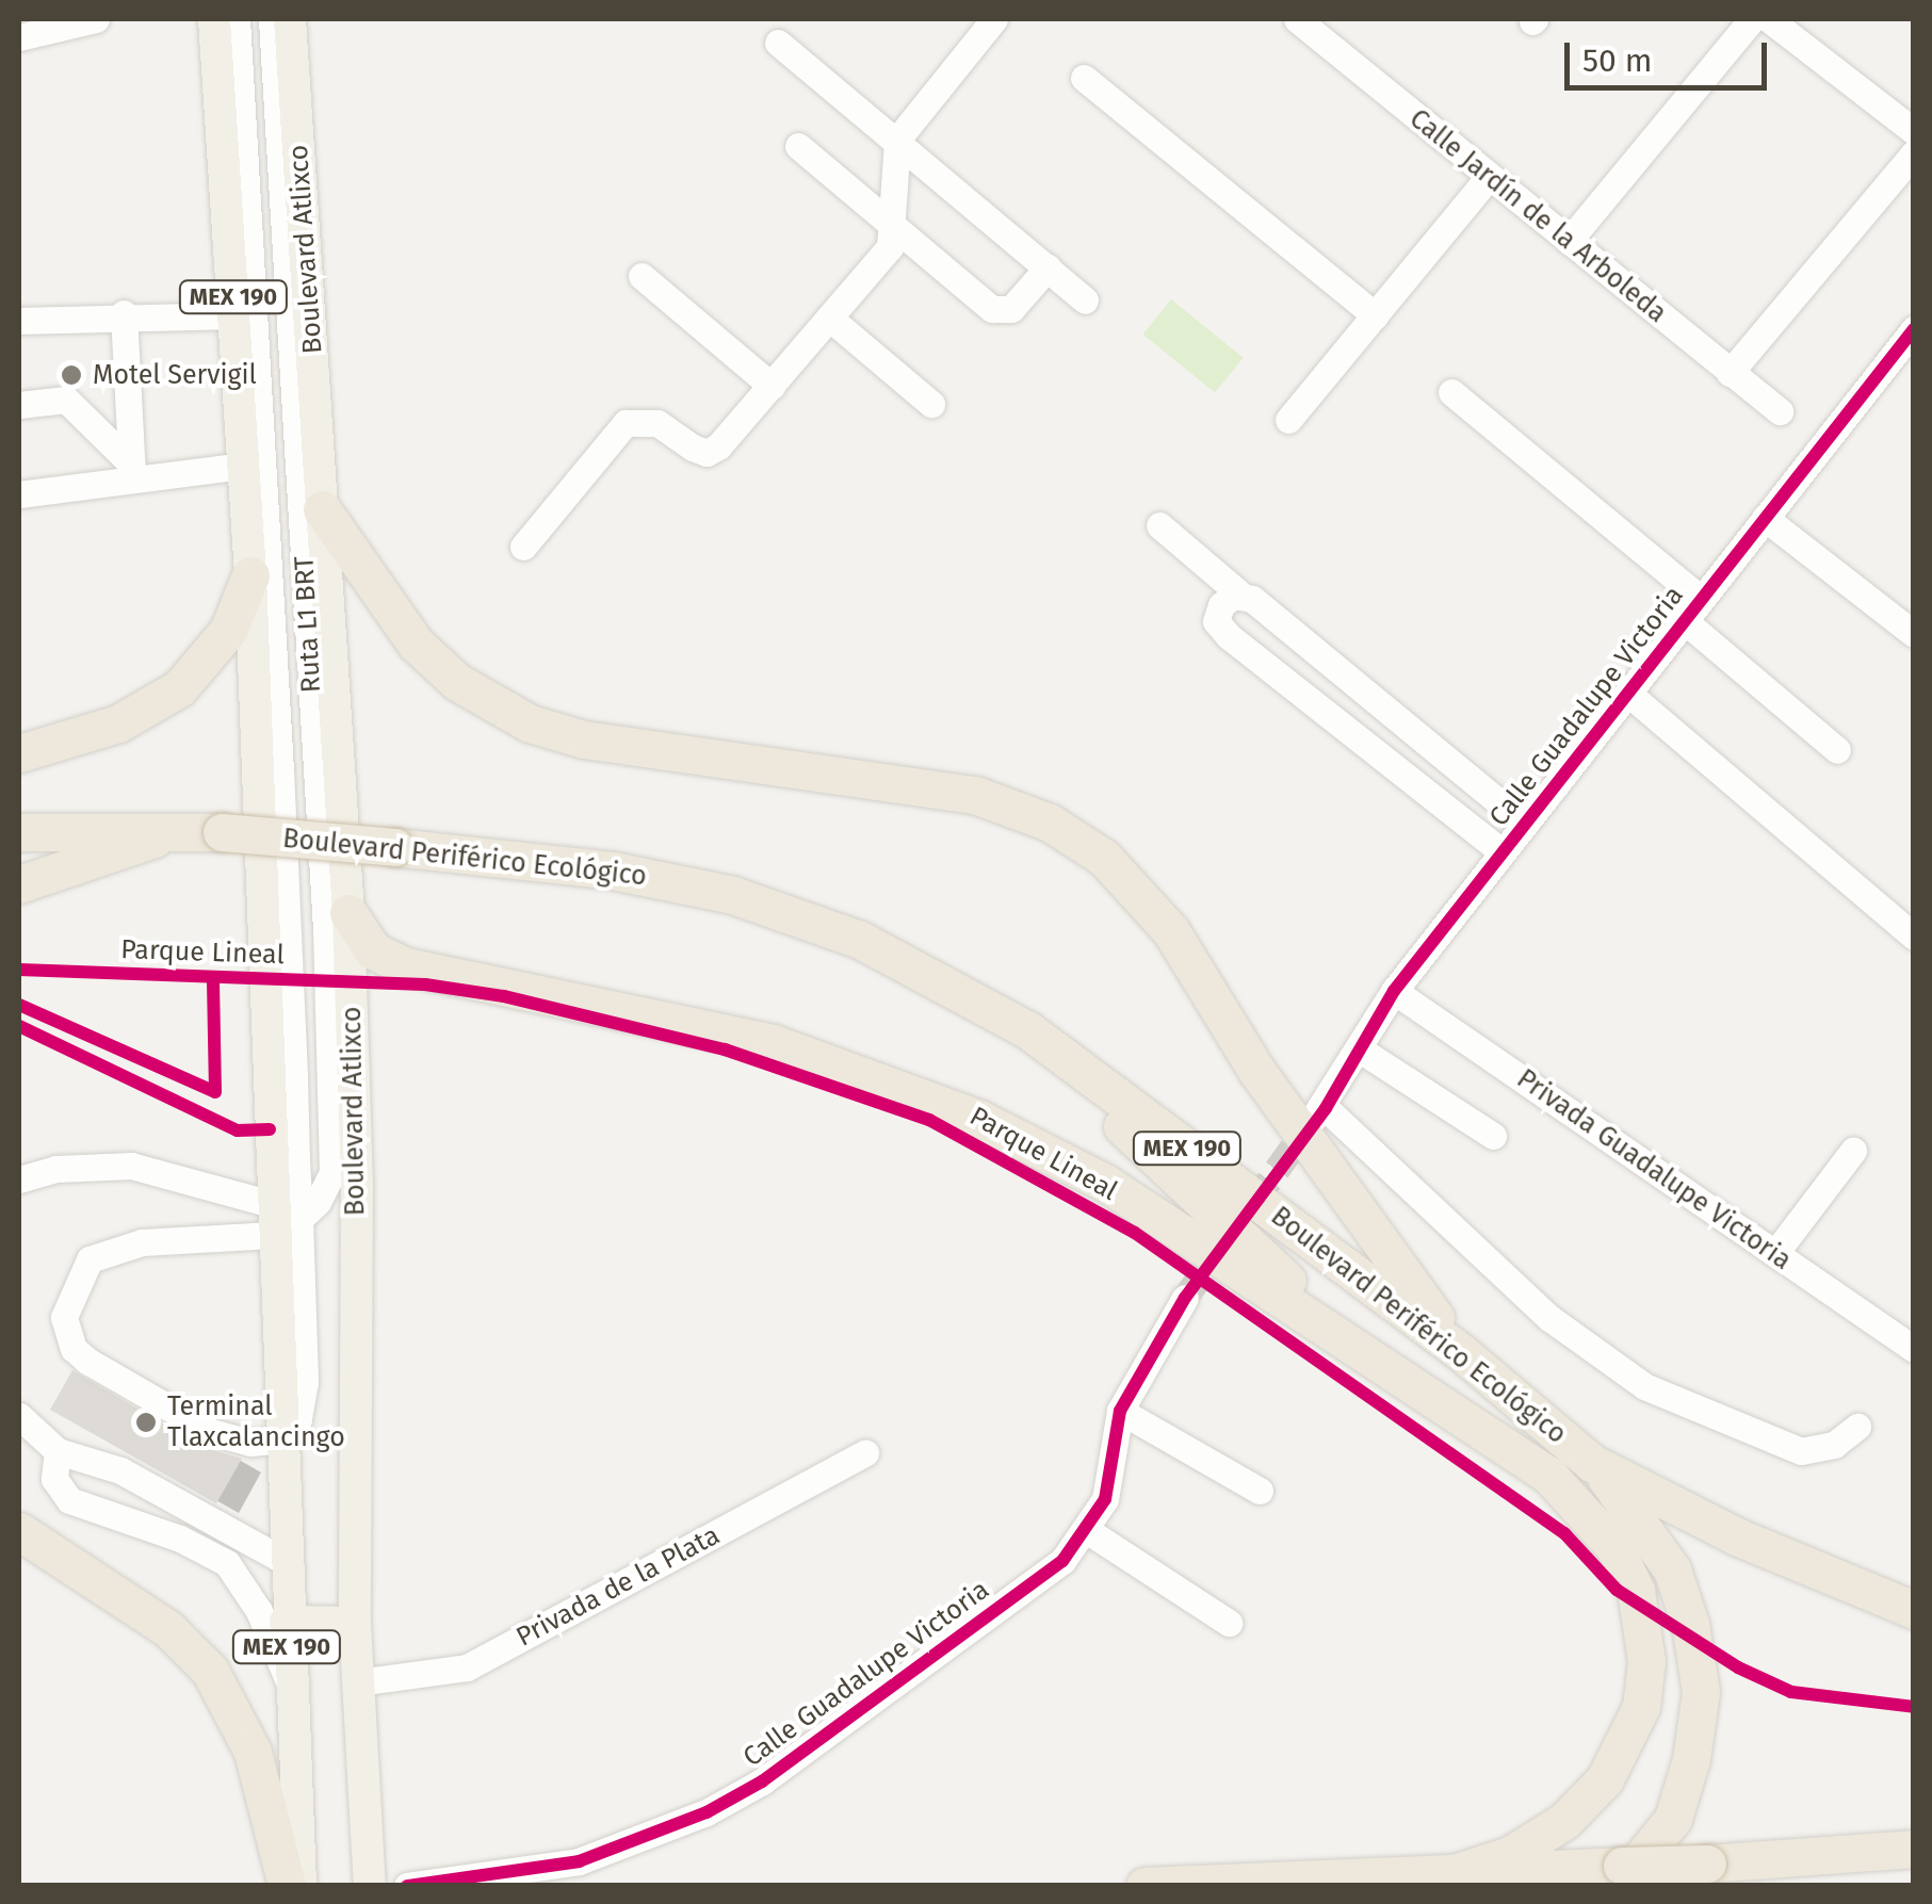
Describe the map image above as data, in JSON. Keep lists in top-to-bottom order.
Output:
{
  "streets": {
    "highway": ["MEX 190", "Boulevard Periférico Ecológico"],
    "main road": ["Boulevard Atlixco"],
    "street": [
      "Calle Jardín de la Arboleda",
      "Ruta L1 BRT",
      "Calle Guadalupe Victoria",
      "Privada Guadalupe Victoria",
      "Privada de la Plata"
    ],
    "cycle path": ["Parque Lineal"]
  },
  "crossings": [
    ["Boulevard Atlixco", "Privada de la Plata"],
    ["MEX 190", "Ruta L1 BRT"],
    ["Calle Guadalupe Victoria", "Privada Guadalupe Victoria"]
  ],
  "places": ["Motel Servigil", "Terminal Tlaxcalancingo"],
  "scale_bar": "50 m"
}
